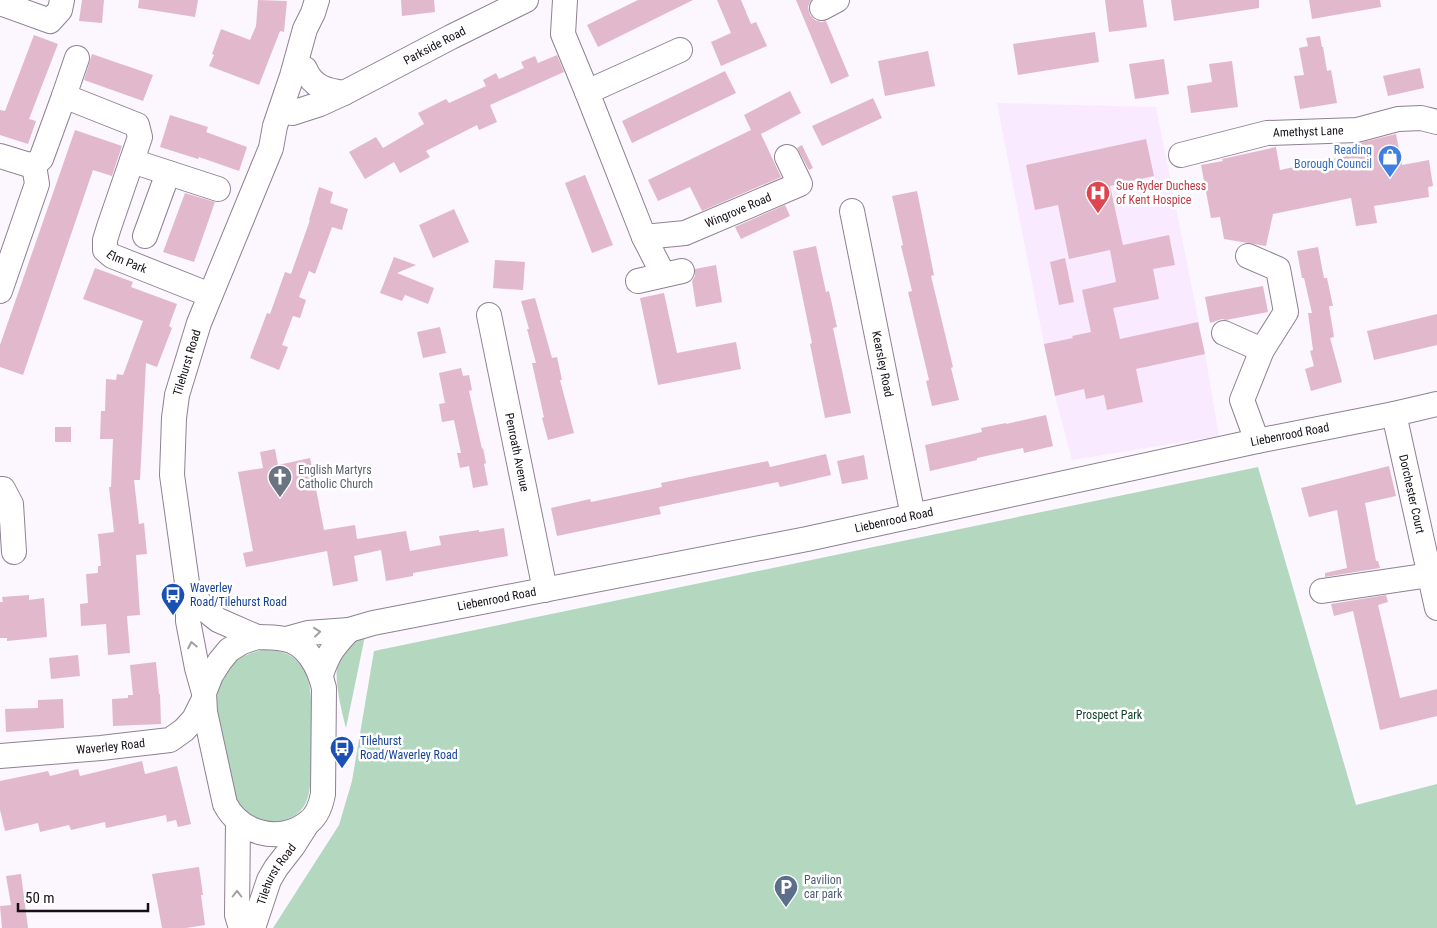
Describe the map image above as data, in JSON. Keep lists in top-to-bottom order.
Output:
{
  "streets": {
    "street": [
      "Parkside Road",
      "Amethyst Lane",
      "Wingrove Road",
      "Elm Park",
      "Tilehurst Road",
      "Kearsley Road",
      "Liebenrood Road",
      "Penroath Avenue",
      "Dorchester Court",
      "Waverley Road"
    ]
  },
  "crossings": [
    ["Parkside Road", "Tilehurst Road"],
    ["Elm Park", "Tilehurst Road"],
    ["Tilehurst Road", "Liebenrood Road"],
    ["Tilehurst Road", "Waverley Road"],
    ["Kearsley Road", "Liebenrood Road"],
    ["Liebenrood Road", "Penroath Avenue"],
    ["Liebenrood Road", "Dorchester Court"],
    ["Liebenrood Road", "Waverley Road"]
  ],
  "parks": ["Prospect Park"],
  "places": {
    "shop": ["Reading Borough Council"],
    "hospital": ["Sue Ryder Duchess of Kent Hospice"],
    "church": ["English Martyrs Catholic Church"],
    "bus stop": ["Waverley Road/Tilehurst Road", "Tilehurst Road/Waverley Road"],
    "parking": ["Pavilion car park"]
  },
  "scale_bar": "50 m"
}
